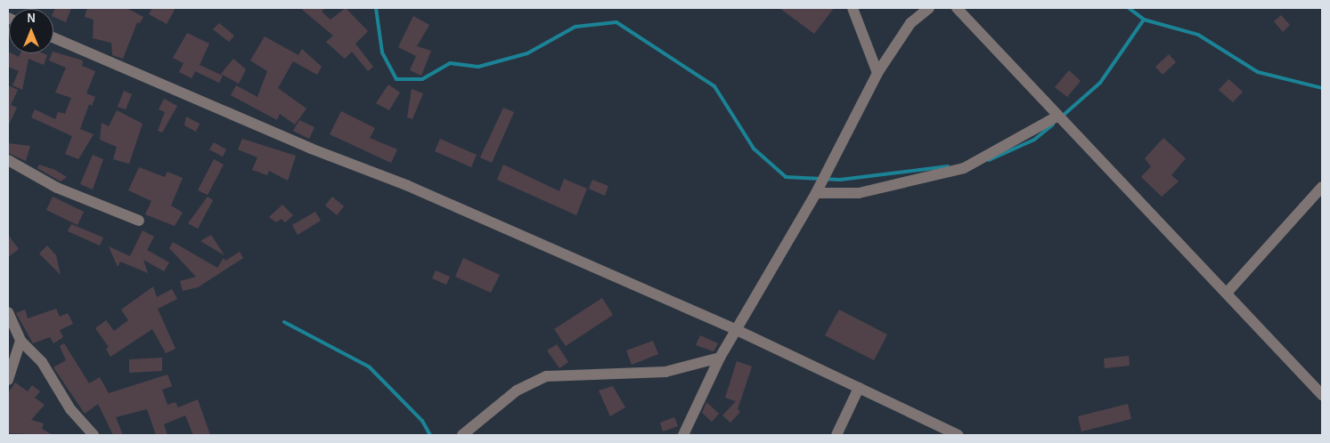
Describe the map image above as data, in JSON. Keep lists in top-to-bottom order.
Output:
{
  "north": "top"
}
